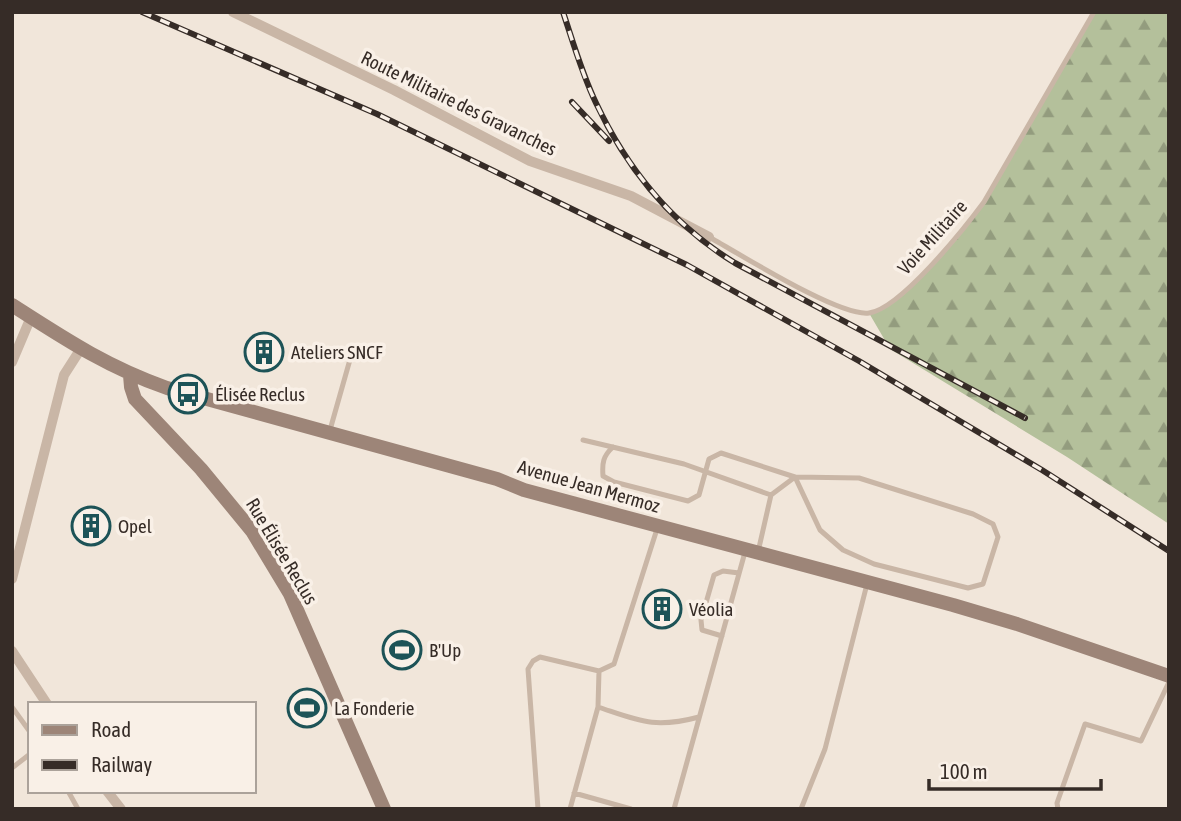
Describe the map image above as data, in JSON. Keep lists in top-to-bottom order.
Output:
{
  "streets": {
    "main road": ["Avenue Jean Mermoz", "Rue Élisée Reclus"],
    "street": ["Route Militaire des Gravanches"],
    "lane": ["Voie Militaire"]
  },
  "crossings": [
    ["Route Militaire des Gravanches", "Voie Militaire"],
    ["Avenue Jean Mermoz", "Rue Élisée Reclus"]
  ],
  "places": {
    "building": ["Ateliers SNCF", "Opel", "Véolia"],
    "bus stop": ["Élisée Reclus"],
    "sports": ["B'Up", "La Fonderie"]
  },
  "legend": ["Road", "Railway"],
  "scale_bar": "100 m"
}
